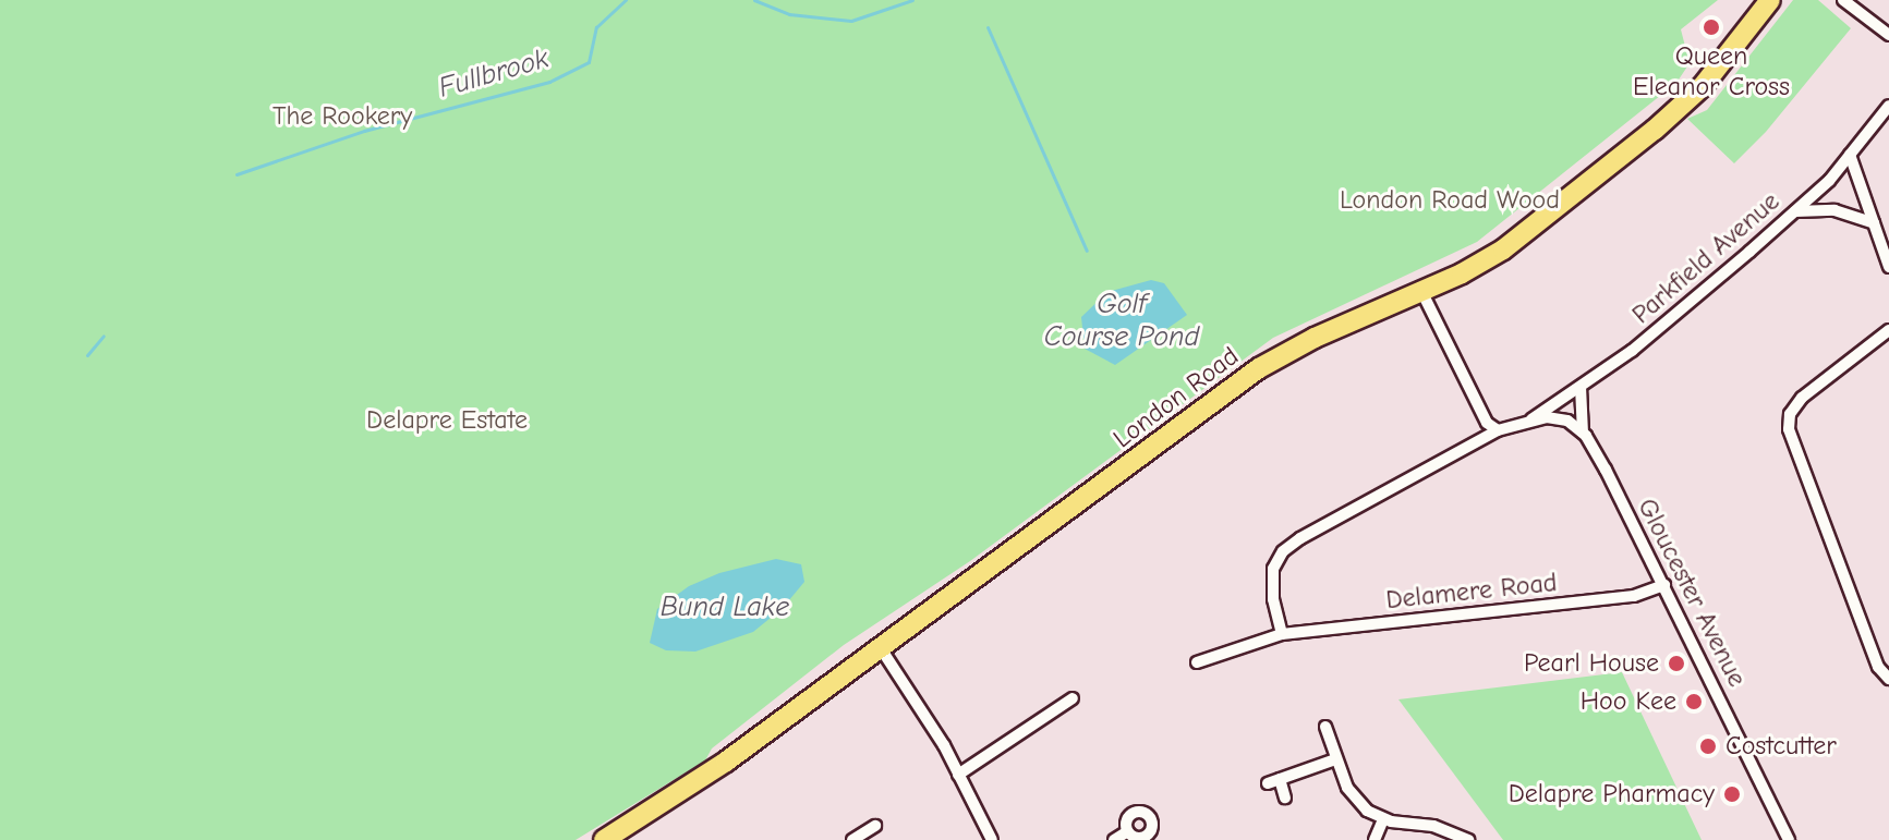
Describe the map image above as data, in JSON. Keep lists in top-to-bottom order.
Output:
{
  "streets": {
    "highway": ["London Road"],
    "street": ["Parkfield Avenue", "Delamere Road", "Gloucester Avenue"]
  },
  "crossings": [
    ["Delamere Road", "Gloucester Avenue"]
  ],
  "water": ["Fullbrook", "Golf Course Pond", "Bund Lake"],
  "parks": ["The Rookery", "London Road Wood", "Delapre Estate"],
  "places": [
    "Queen Eleanor Cross",
    "Pearl House",
    "Hoo Kee",
    "Costcutter",
    "Delapre Pharmacy"
  ]
}
